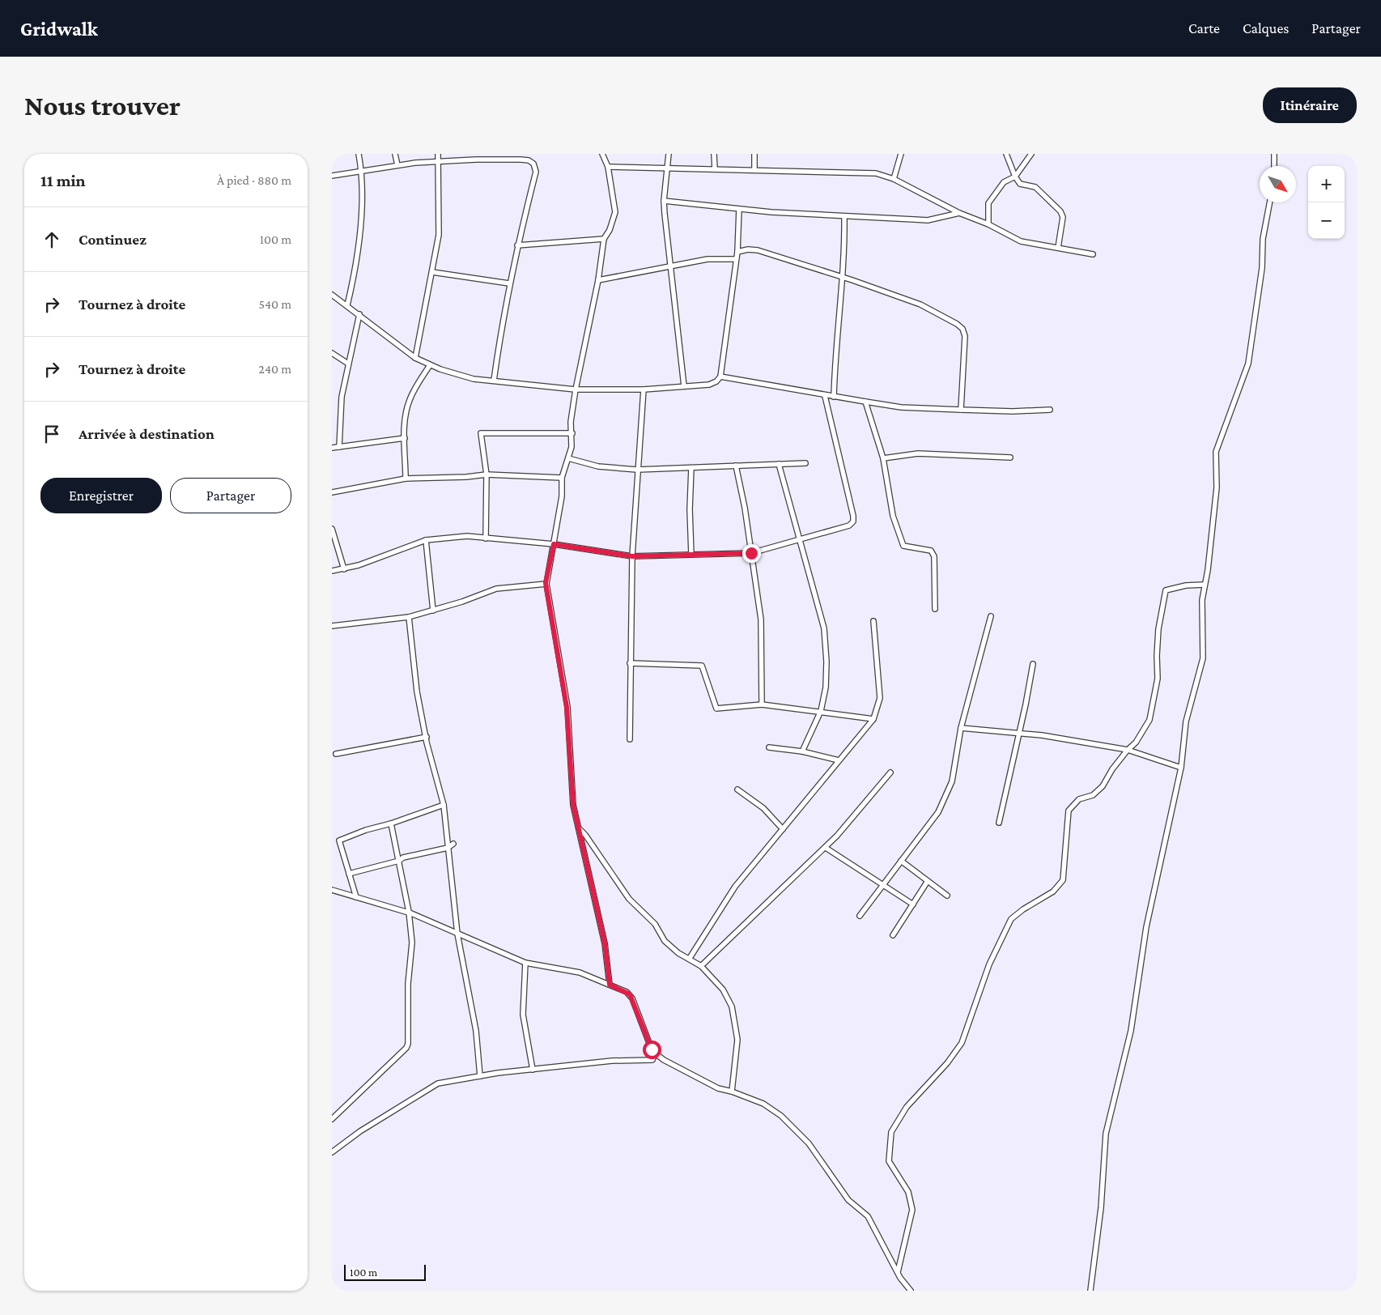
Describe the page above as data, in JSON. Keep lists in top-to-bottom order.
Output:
{
  "scale_bar": "100 m",
  "north": "bottom right",
  "page": {
    "header": "Gridwalk",
    "nav": ["Carte", "Calques", "Partager"],
    "buttons": [
      "Itinéraire",
      ["Enregistrer", "Partager"]
    ],
    "title": "Nous trouver",
    "heading": ["11 min", "À pied · 880 m"],
    "map_buttons": ["+", "−"],
    "list": [
      ["Continuez", "100 m"],
      ["Tournez à droite", "540 m"],
      ["Tournez à droite", "240 m"],
      "Arrivée à destination"
    ],
    "scale": "100 m"
  }
}
